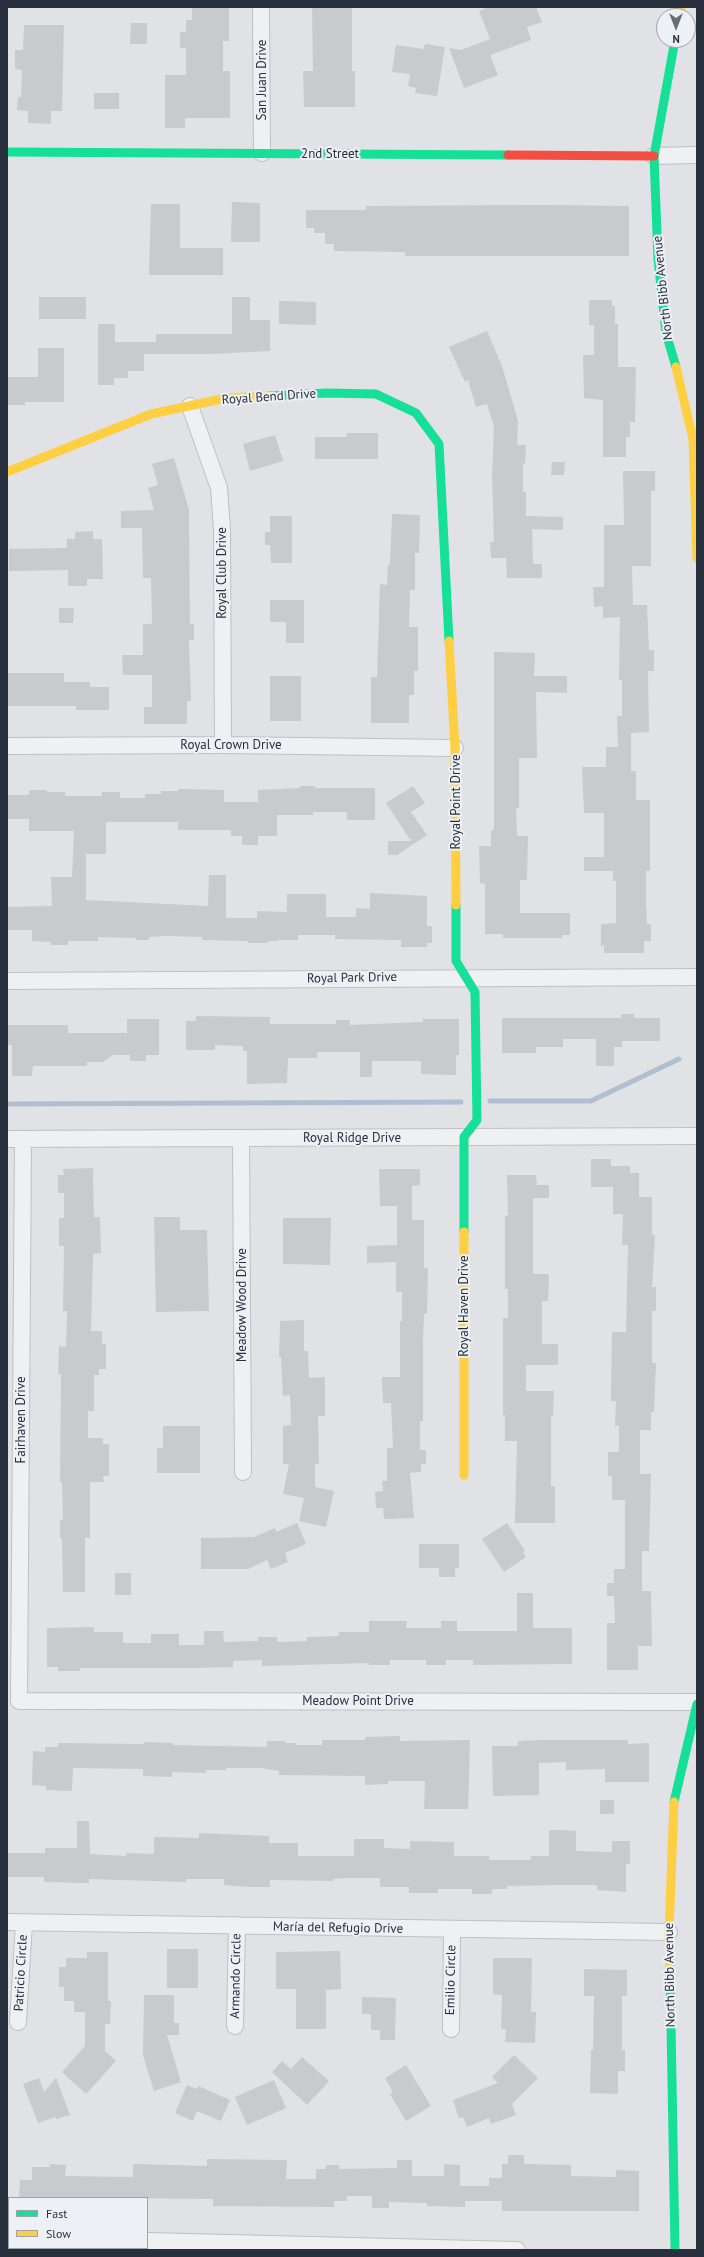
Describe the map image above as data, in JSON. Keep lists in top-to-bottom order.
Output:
{
  "streets": {
    "main road": [
      "2nd Street",
      "North Bibb Avenue",
      "Royal Bend Drive",
      "Royal Point Drive",
      "Royal Haven Drive"
    ],
    "street": [
      "San Juan Drive",
      "Royal Club Drive",
      "Royal Crown Drive",
      "Royal Park Drive",
      "Royal Ridge Drive",
      "Meadow Wood Drive",
      "Fairhaven Drive",
      "Meadow Point Drive",
      "María del Refugio Drive",
      "Patricio Circle",
      "Armando Circle",
      "Emilio Circle"
    ]
  },
  "crossings": [
    ["San Juan Drive", "2nd Street"],
    ["2nd Street", "North Bibb Avenue"],
    ["North Bibb Avenue", "Meadow Point Drive"],
    ["North Bibb Avenue", "María del Refugio Drive"],
    ["Royal Bend Drive", "Royal Club Drive"],
    ["Royal Bend Drive", "Royal Point Drive"],
    ["Royal Club Drive", "Royal Crown Drive"],
    ["Royal Crown Drive", "Royal Point Drive"],
    ["Royal Point Drive", "Royal Park Drive"],
    ["Royal Point Drive", "Royal Ridge Drive"],
    ["Royal Point Drive", "Royal Haven Drive"],
    ["Royal Ridge Drive", "Meadow Wood Drive"],
    ["Royal Ridge Drive", "Royal Haven Drive"],
    ["Royal Ridge Drive", "Fairhaven Drive"],
    ["Fairhaven Drive", "Meadow Point Drive"],
    ["María del Refugio Drive", "Patricio Circle"],
    ["María del Refugio Drive", "Armando Circle"],
    ["María del Refugio Drive", "Emilio Circle"]
  ],
  "legend": ["Fast", "Slow"],
  "north": "bottom"
}
